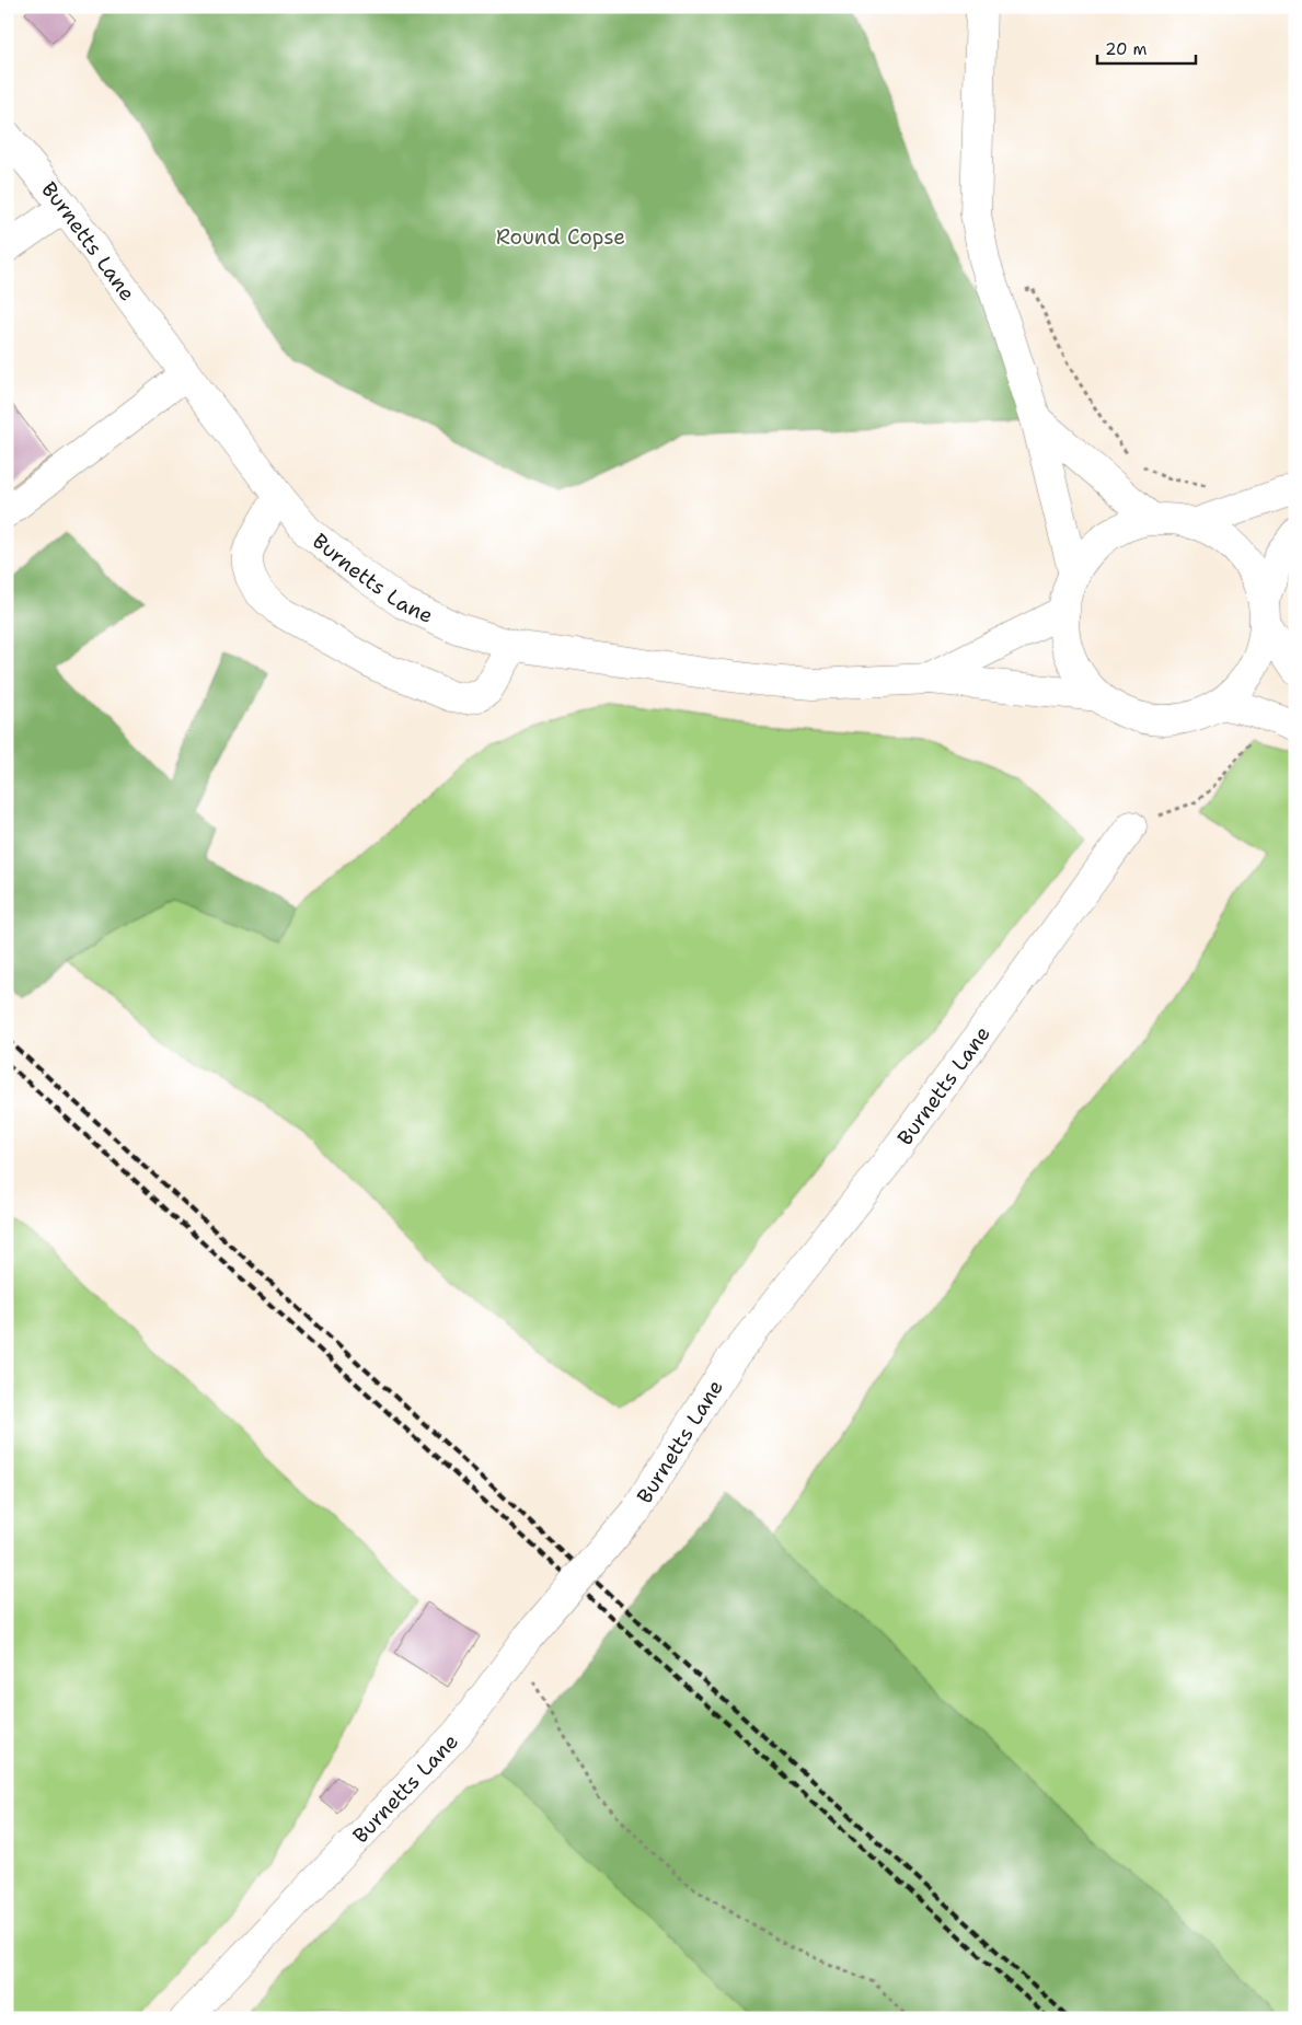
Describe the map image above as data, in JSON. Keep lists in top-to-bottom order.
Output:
{
  "streets": {
    "street": ["Burnetts Lane"]
  },
  "parks": ["Round Copse"],
  "scale_bar": "20 m"
}
